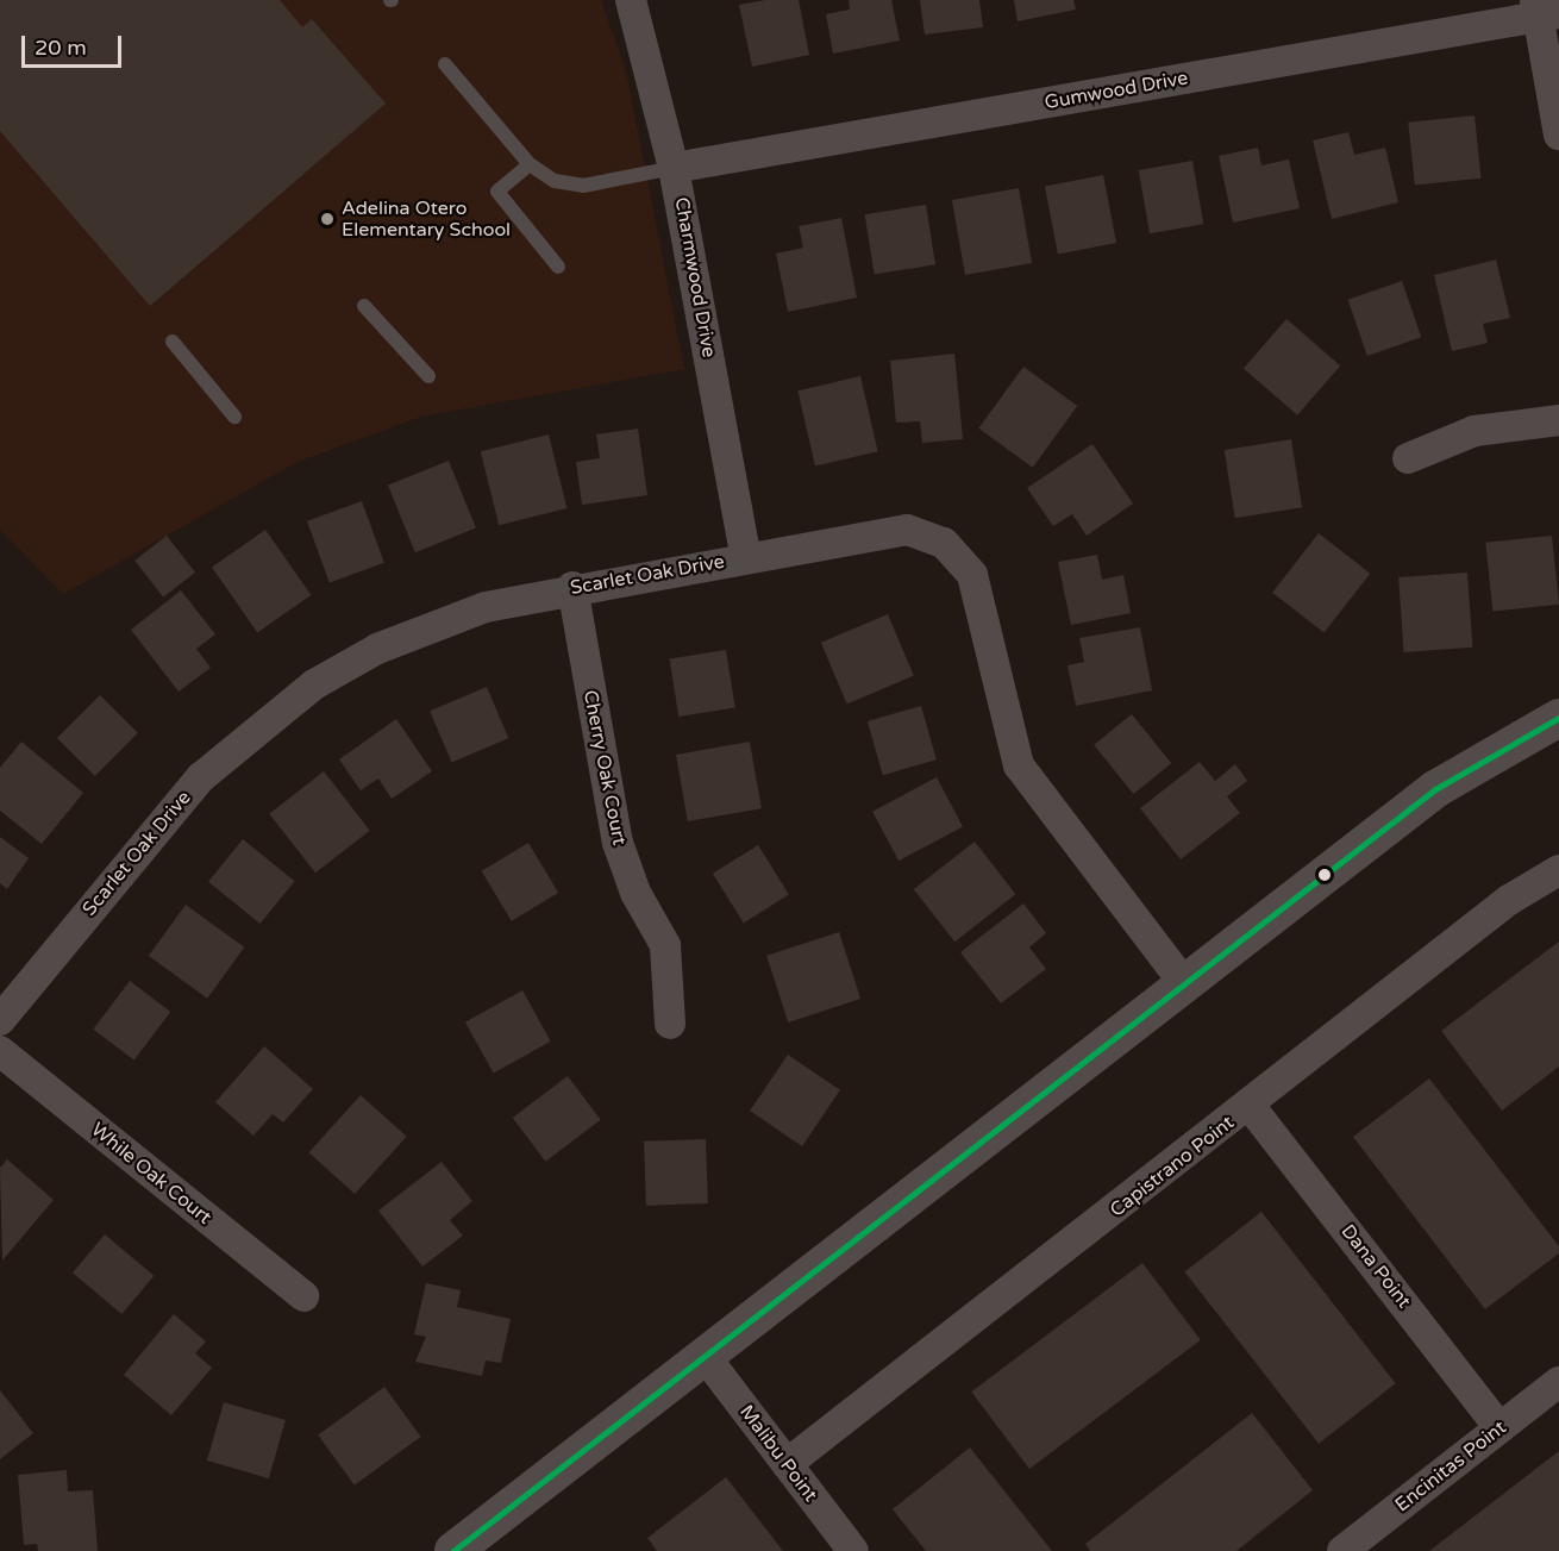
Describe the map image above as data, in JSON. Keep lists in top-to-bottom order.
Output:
{
  "streets": {
    "street": [
      "Gumwood Drive",
      "Charmwood Drive",
      "Scarlet Oak Drive",
      "Cherry Oak Court",
      "Capistrano Point",
      "While Oak Court",
      "Dana Point",
      "Malibu Point",
      "Encinitas Point"
    ]
  },
  "crossings": [
    ["Gumwood Drive", "Charmwood Drive"],
    ["Charmwood Drive", "Scarlet Oak Drive"],
    ["Scarlet Oak Drive", "Cherry Oak Court"],
    ["Capistrano Point", "Dana Point"],
    ["Capistrano Point", "Malibu Point"],
    ["Dana Point", "Encinitas Point"]
  ],
  "places": ["Adelina Otero Elementary School"],
  "scale_bar": "20 m"
}
